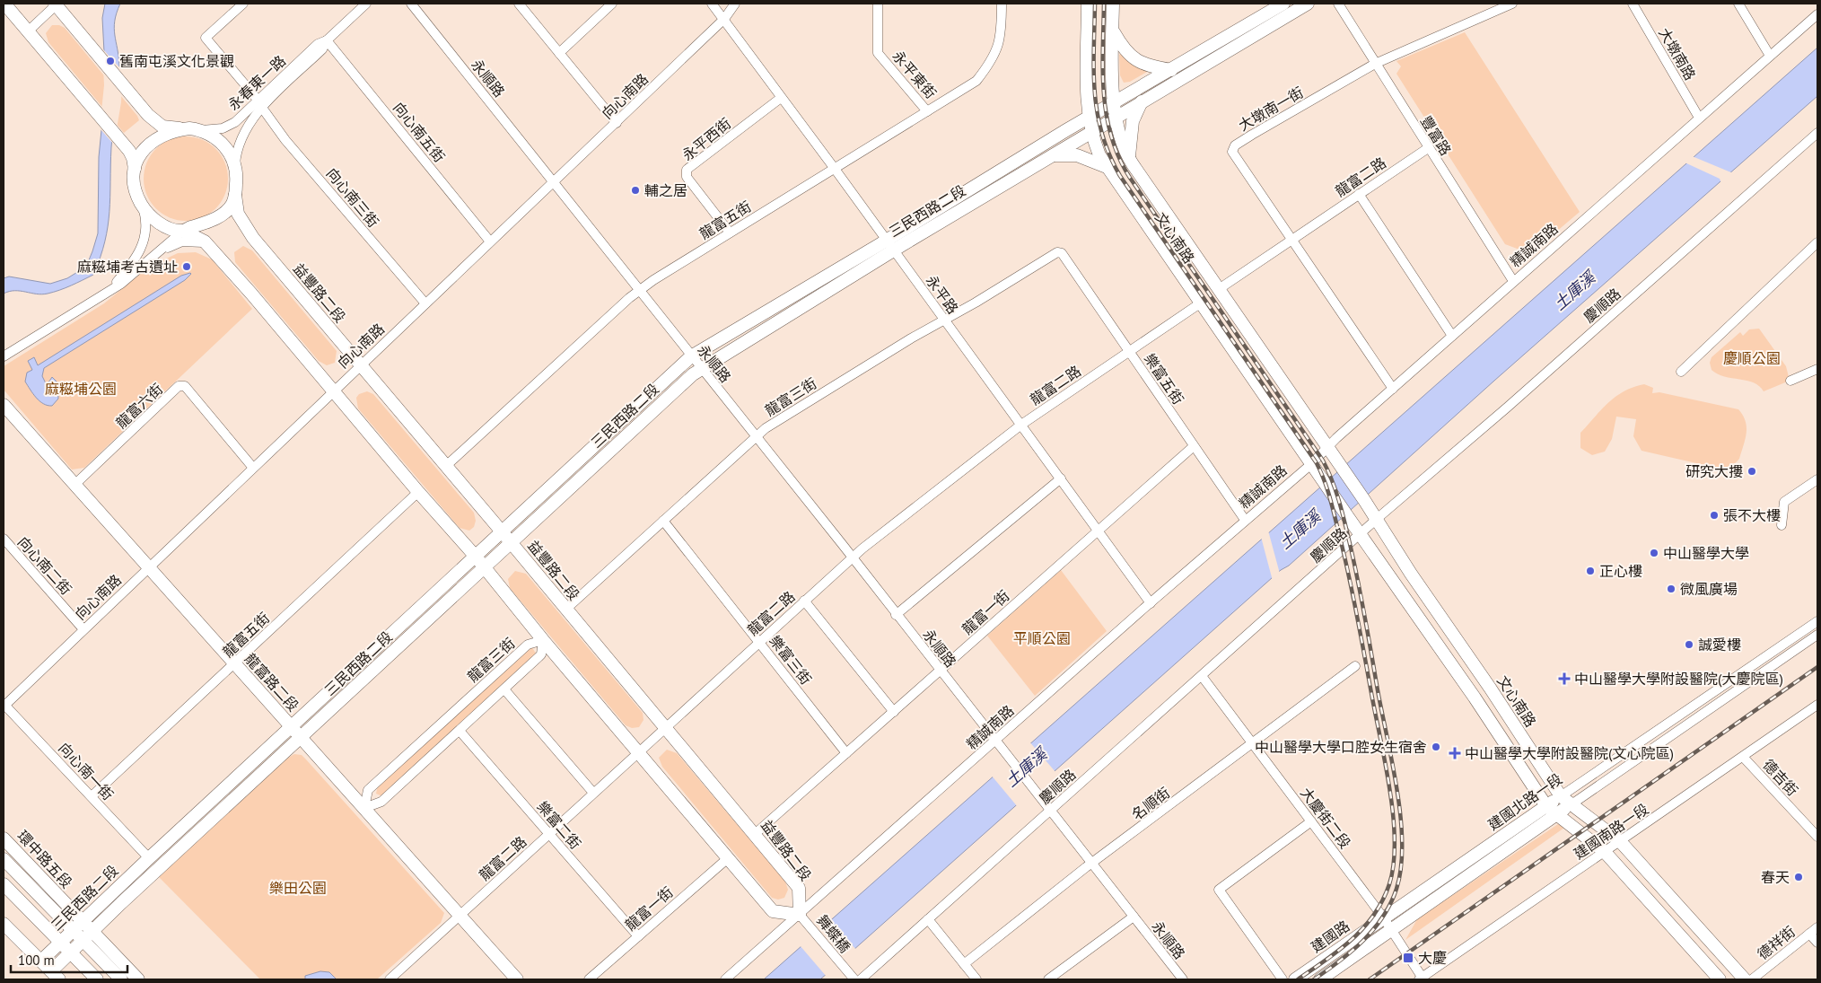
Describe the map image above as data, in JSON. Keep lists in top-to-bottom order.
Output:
{
  "streets": {
    "street": [
      "大墩南路",
      "永平東街",
      "永順路",
      "永春東一路",
      "向心南路",
      "大墩南一街",
      "向心南五街",
      "豐富路",
      "永平西街",
      "龍富二路",
      "向心南三街",
      "三民西路二段",
      "龍富五街",
      "文心南路",
      "精誠南路",
      "益豐路二段",
      "永平路",
      "慶順路",
      "樂富五街",
      "龍富三街",
      "龍富六街",
      "向心南二街",
      "龍富一街",
      "樂富三街",
      "龍富路二段",
      "向心南一街",
      "德吉街",
      "建國北路一段",
      "名順街",
      "大慶街二段",
      "樂富二街",
      "建國南路一段",
      "環中路五段",
      "舞蝶橋",
      "建國路",
      "德祥街"
    ]
  },
  "crossings": [
    ["大墩南路", "精誠南路"],
    ["永平東街", "龍富五街"],
    ["永順路", "向心南路"],
    ["永順路", "龍富二路"],
    ["永順路", "三民西路二段"],
    ["永順路", "龍富五街"],
    ["永順路", "精誠南路"],
    ["永順路", "慶順路"],
    ["永順路", "龍富三街"],
    ["永順路", "龍富一街"],
    ["永順路", "名順街"],
    ["永春東一路", "向心南五街"],
    ["永春東一路", "向心南三街"],
    ["永春東一路", "益豐路二段"],
    ["向心南路", "向心南五街"],
    ["向心南路", "向心南三街"],
    ["向心南路", "益豐路二段"],
    ["向心南路", "永平路"],
    ["向心南路", "龍富六街"],
    ["向心南路", "向心南二街"],
    ["向心南路", "龍富路二段"],
    ["向心南路", "向心南一街"],
    ["大墩南一街", "豐富路"],
    ["大墩南一街", "龍富二路"],
    ["大墩南一街", "精誠南路"],
    ["豐富路", "龍富二路"],
    ["豐富路", "精誠南路"],
    ["永平西街", "龍富五街"],
    ["永平西街", "永平路"],
    ["龍富二路", "文心南路"],
    ["龍富二路", "益豐路二段"],
    ["龍富二路", "永平路"],
    ["龍富二路", "樂富五街"],
    ["龍富二路", "樂富三街"],
    ["龍富二路", "龍富路二段"],
    ["龍富二路", "樂富二街"],
    ["三民西路二段", "文心南路"],
    ["三民西路二段", "益豐路二段"],
    ["三民西路二段", "永平路"],
    ["三民西路二段", "龍富路二段"],
    ["三民西路二段", "向心南一街"],
    ["三民西路二段", "環中路五段"],
    ["龍富五街", "益豐路二段"],
    ["龍富五街", "永平路"],
    ["龍富五街", "龍富路二段"],
    ["龍富五街", "向心南一街"],
    ["文心南路", "精誠南路"],
    ["文心南路", "慶順路"],
    ["文心南路", "建國北路一段"],
    ["文心南路", "建國南路一段"],
    ["精誠南路", "益豐路二段"],
    ["精誠南路", "永平路"],
    ["精誠南路", "樂富五街"],
    ["精誠南路", "舞蝶橋"],
    ["益豐路二段", "龍富三街"],
    ["益豐路二段", "龍富一街"],
    ["益豐路二段", "舞蝶橋"],
    ["永平路", "龍富三街"],
    ["永平路", "龍富一街"],
    ["慶順路", "大慶街二段"],
    ["樂富五街", "龍富三街"],
    ["樂富五街", "龍富一街"],
    ["龍富三街", "樂富三街"],
    ["龍富三街", "龍富路二段"],
    ["龍富三街", "樂富二街"],
    ["龍富六街", "龍富路二段"],
    ["龍富一街", "樂富三街"],
    ["龍富一街", "樂富二街"],
    ["德吉街", "建國南路一段"],
    ["建國北路一段", "大慶街二段"],
    ["建國北路一段", "建國路"],
    ["名順街", "大慶街二段"],
    ["大慶街二段", "建國南路一段"],
    ["大慶街二段", "建國路"]
  ],
  "water": ["土庫溪"],
  "parks": [
    "慶順公園",
    "麻糍埔公園",
    "平順公園",
    "樂田公園"
  ],
  "places": {
    "other": [
      "舊南屯溪文化景觀",
      "輔之居",
      "麻糍埔考古遺址",
      "研究大摟",
      "張不大樓",
      "中山醫學大學",
      "正心樓",
      "微風廣場",
      "誠愛樓",
      "中山醫學大學口腔女生宿舍",
      "春天"
    ],
    "health": ["中山醫學大學附設醫院(大慶院區)", "中山醫學大學附設醫院(文心院區)"],
    "transit": ["大慶"]
  },
  "scale_bar": "100 m"
}
